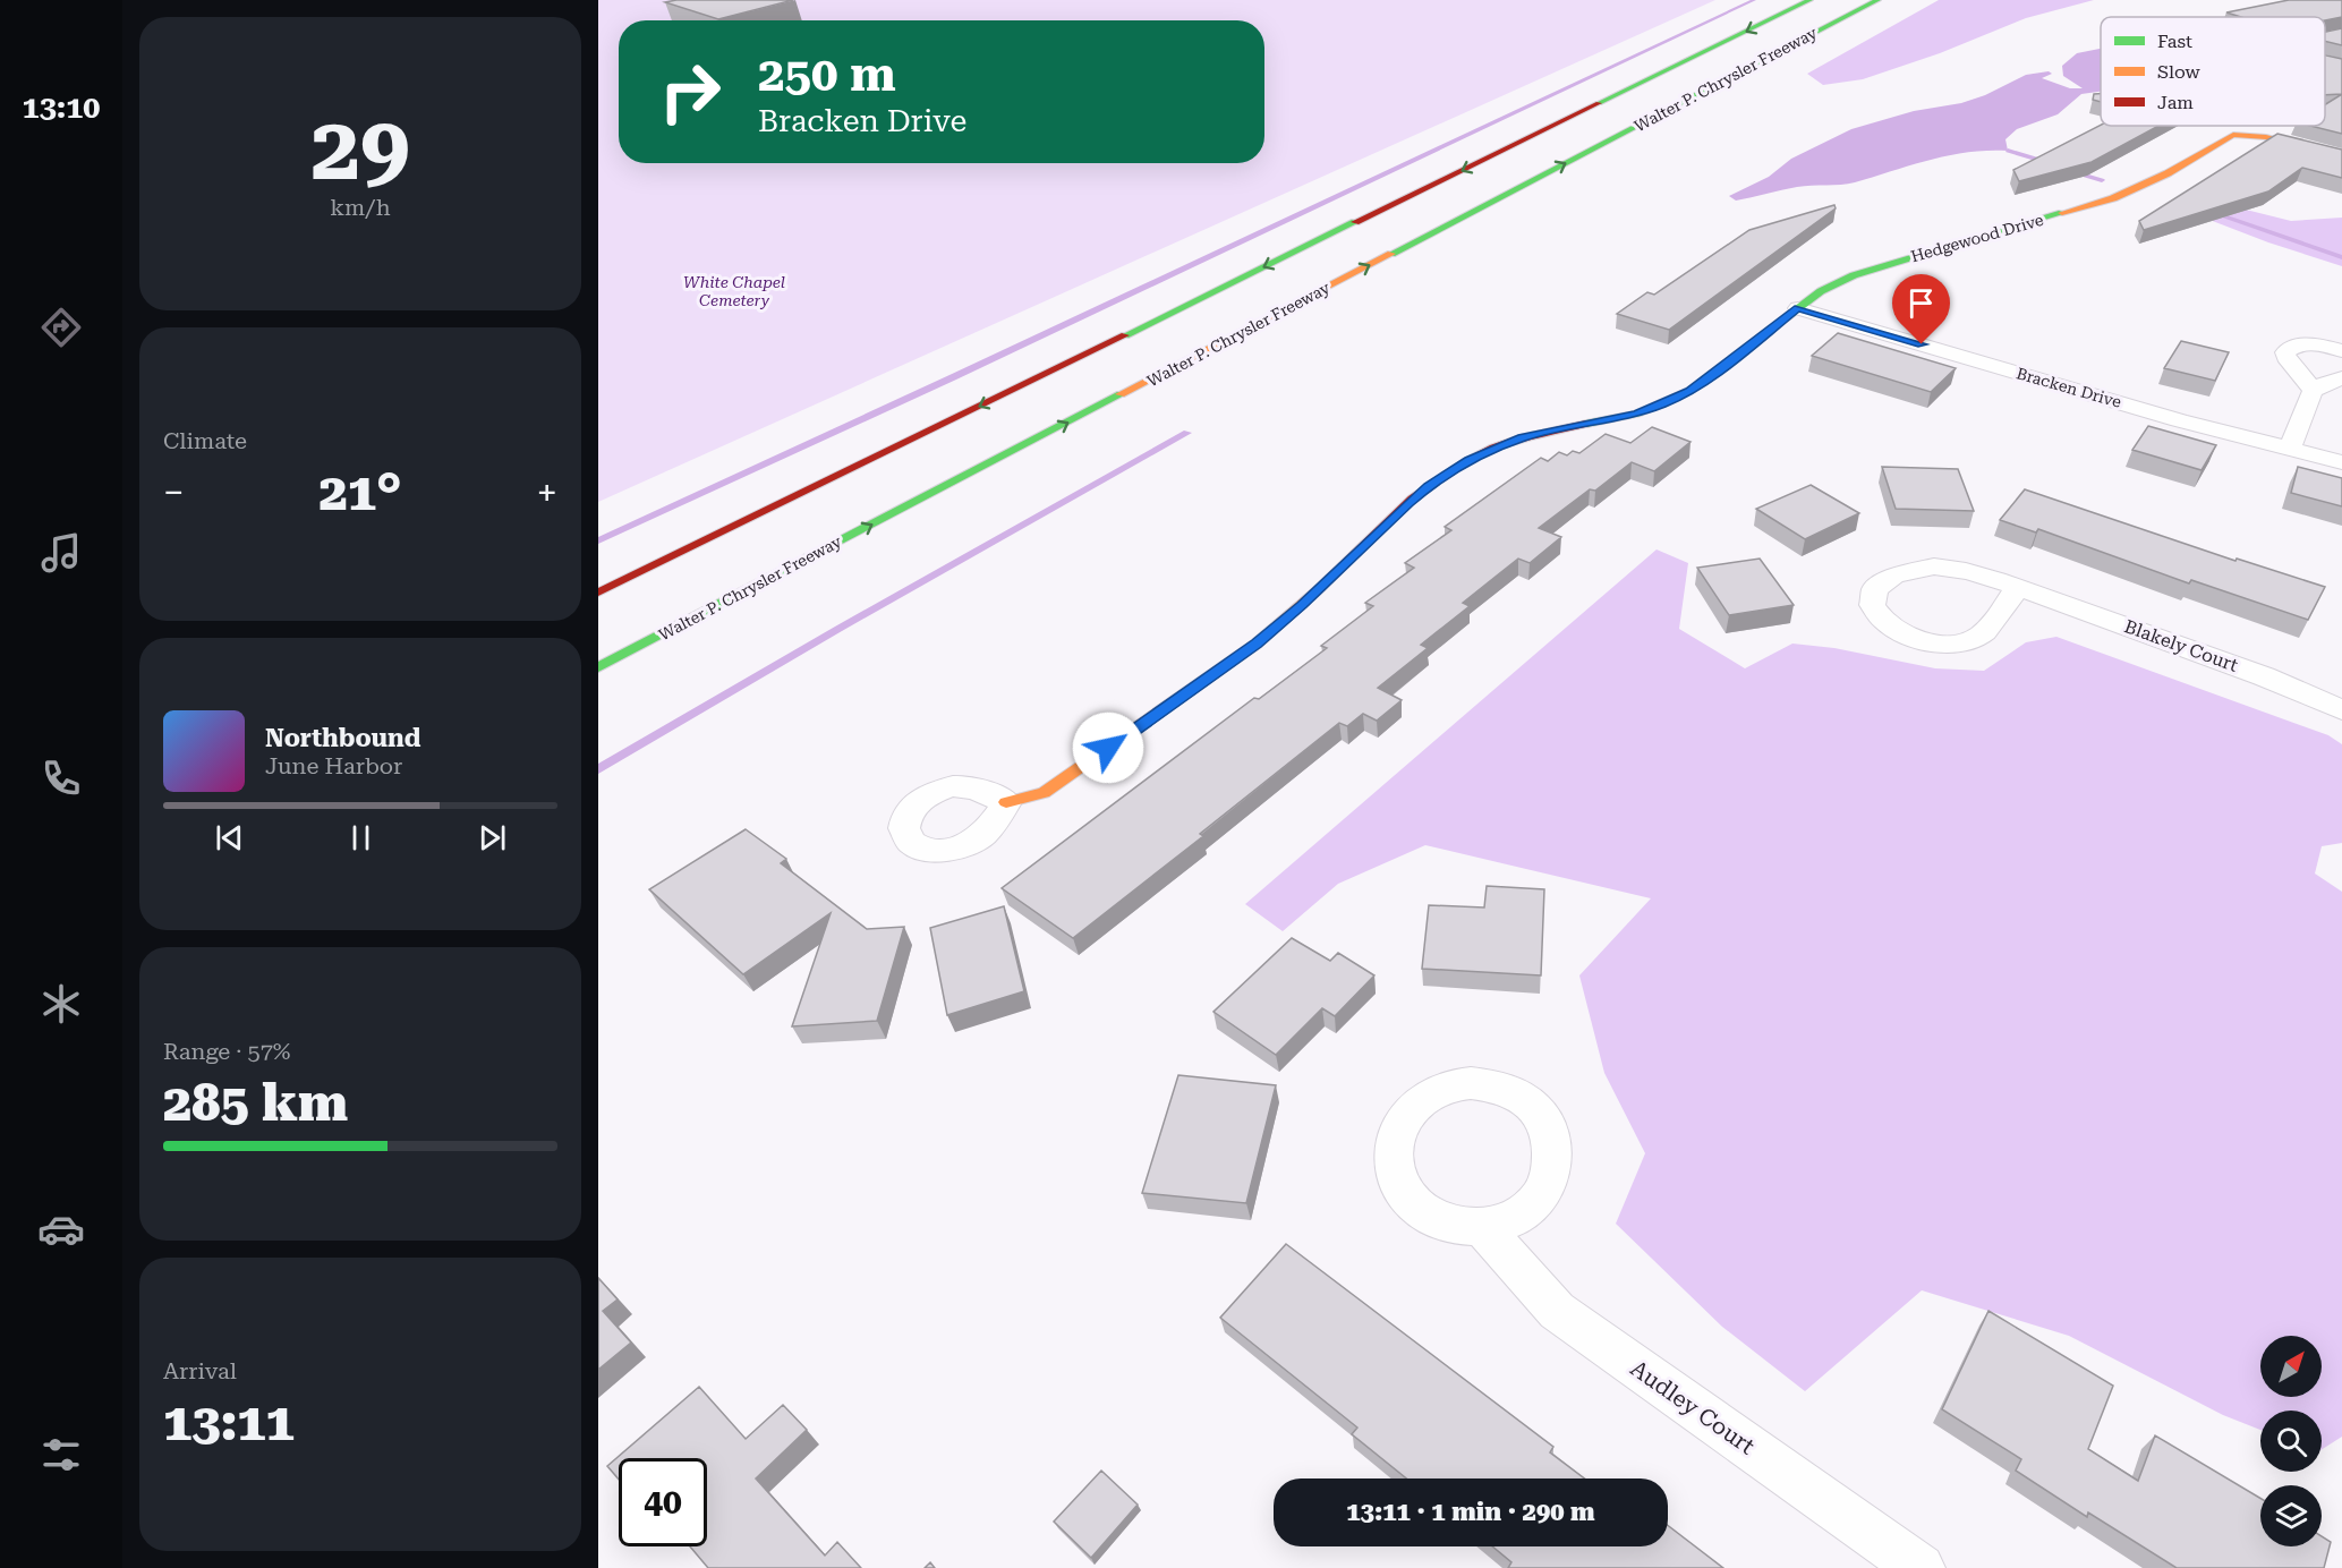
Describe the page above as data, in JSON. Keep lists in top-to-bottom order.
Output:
{
  "streets": {
    "main road": ["Walter P. Chrysler Freeway", "Hedgewood Drive"],
    "street": ["Bracken Drive", "Blakely Court", "Audley Court"]
  },
  "crossings": [
    ["Hedgewood Drive", "Bracken Drive"]
  ],
  "parks": ["White Chapel Cemetery"],
  "legend": ["Fast", "Slow", "Jam"],
  "north": "top right",
  "page": {
    "tabs": "13:10",
    "tile": [
      ["29", "km/h"],
      "Climate",
      ["Range · 57%", "285 km"],
      ["Arrival", "13:11"]
    ],
    "turn": ["250 m", "Bracken Drive"],
    "heat": ["−", "21°", "+"],
    "song": ["Northbound", "June Harbor"],
    "limit": "40",
    "trip": "13:11 · 1 min · 290 m"
  }
}
